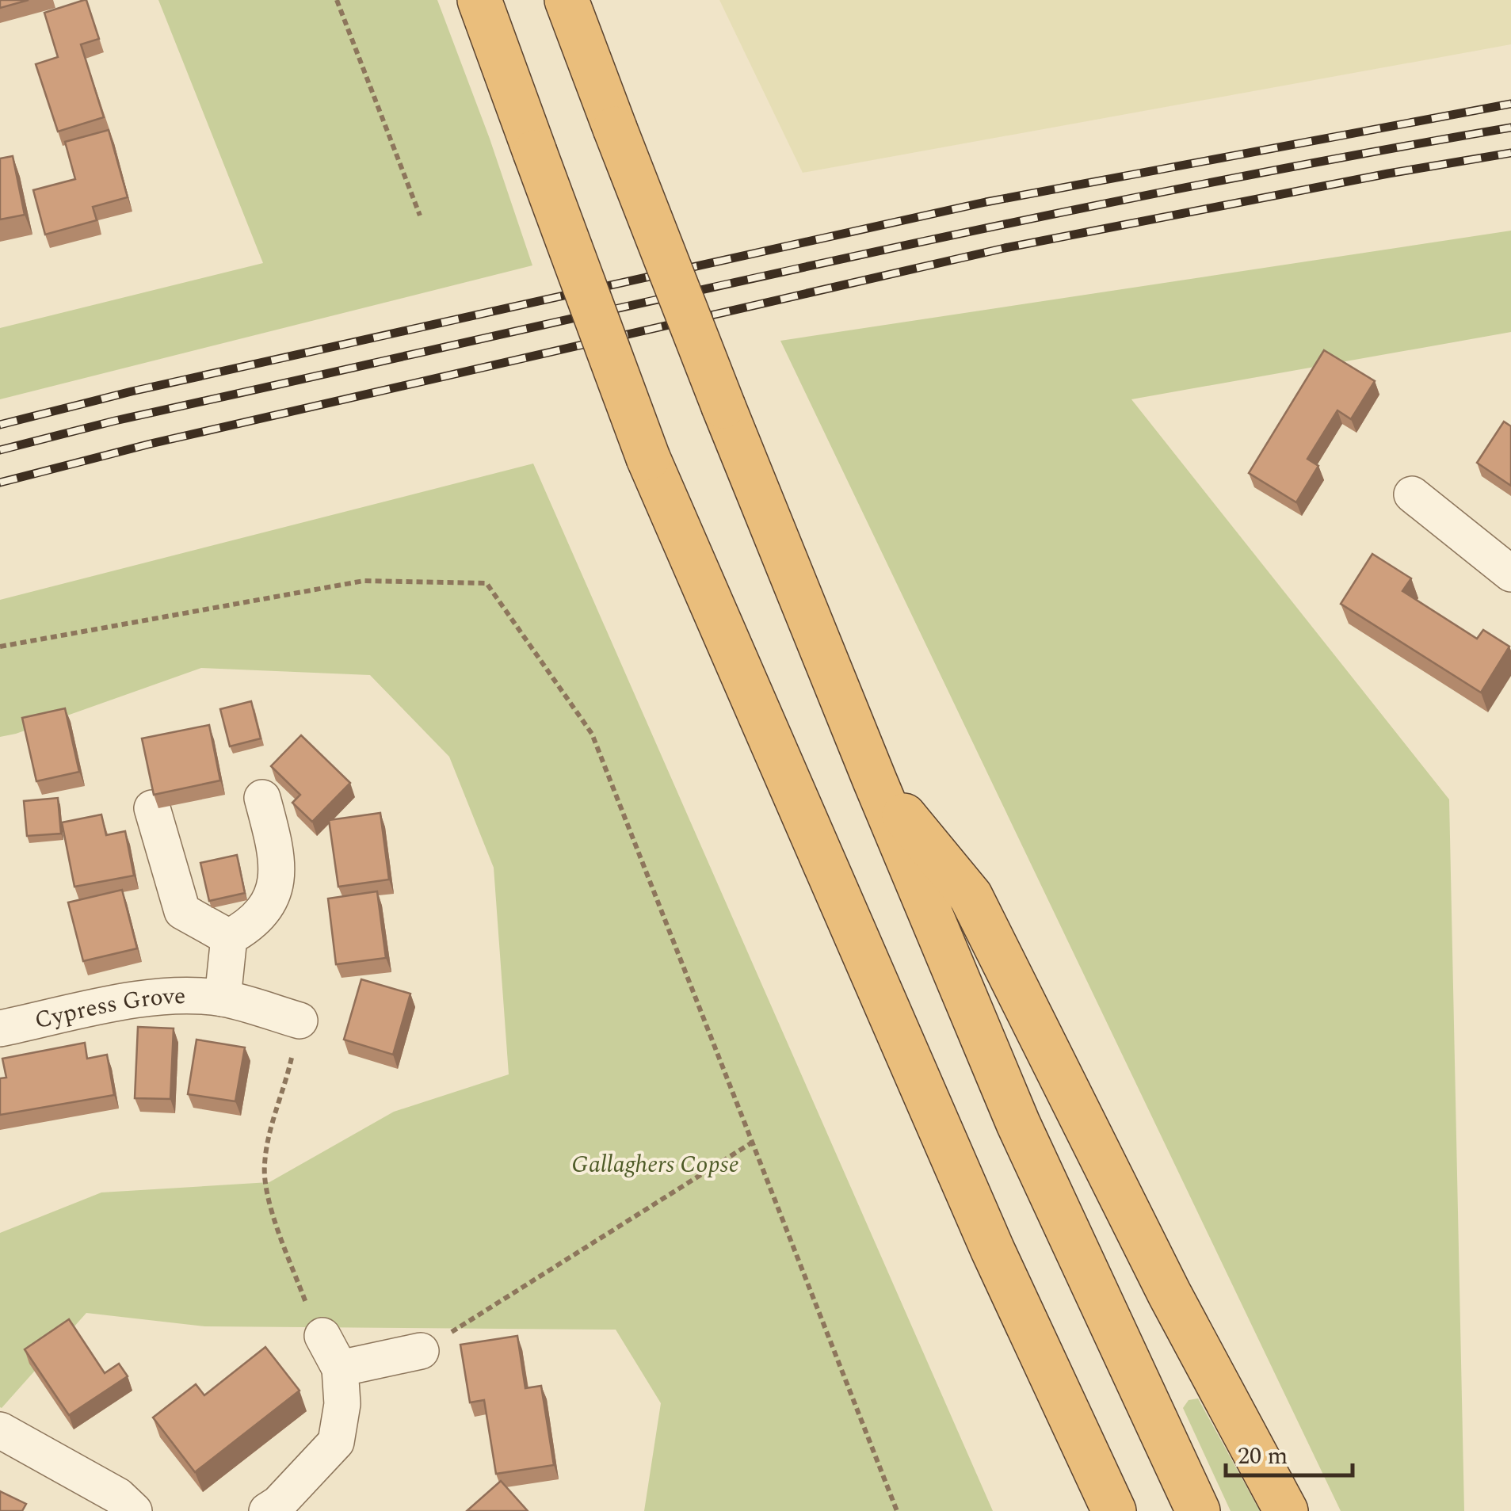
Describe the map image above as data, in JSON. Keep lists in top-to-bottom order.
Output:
{
  "streets": {
    "street": ["Cypress Grove"]
  },
  "parks": ["Gallaghers Copse"],
  "scale_bar": "20 m"
}
